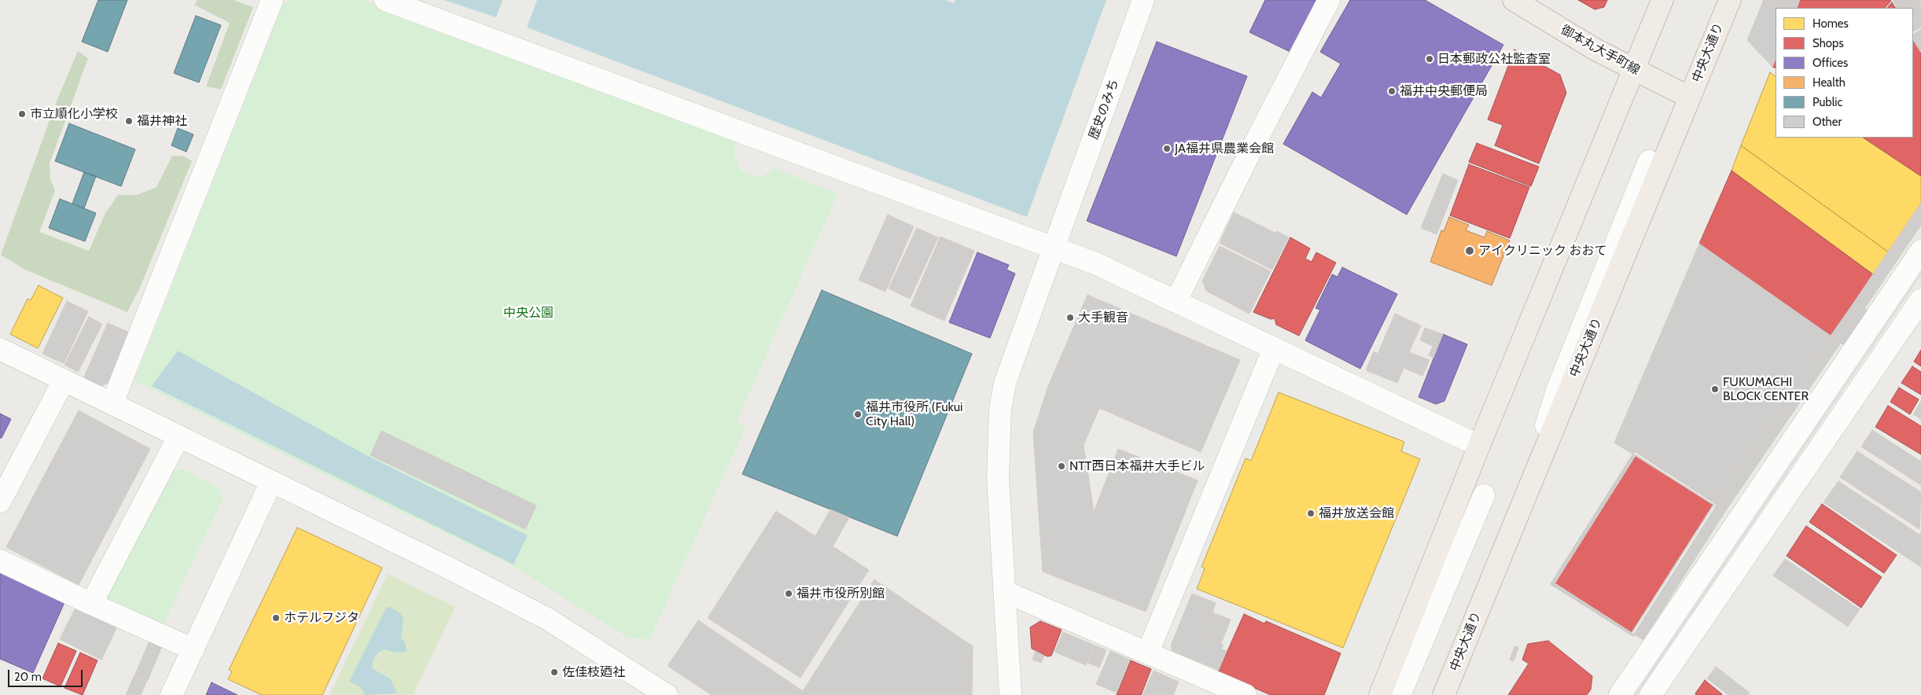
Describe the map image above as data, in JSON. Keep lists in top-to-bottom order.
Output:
{
  "streets": {
    "main road": ["御本丸大手町線", "中央大通り"],
    "street": ["歴史のみち"]
  },
  "crossings": [
    ["御本丸大手町線", "中央大通り"]
  ],
  "parks": ["中央公園"],
  "places": [
    "日本郵政公社監査室",
    "福井中央郵便局",
    "市立順化小学校",
    "福井神社",
    "JA福井県農業会館",
    "アイクリニック おおて",
    "大手観音",
    "FUKUMACHI BLOCK CENTER",
    "福井市役所 (Fukui City Hall)",
    "NTT西日本福井大手ビル",
    "福井放送会館",
    "福井市役所別館",
    "ホテルフジタ",
    "佐佳枝廼社"
  ],
  "legend": [
    "Homes",
    "Shops",
    "Offices",
    "Health",
    "Public",
    "Other"
  ],
  "scale_bar": "20 m"
}
